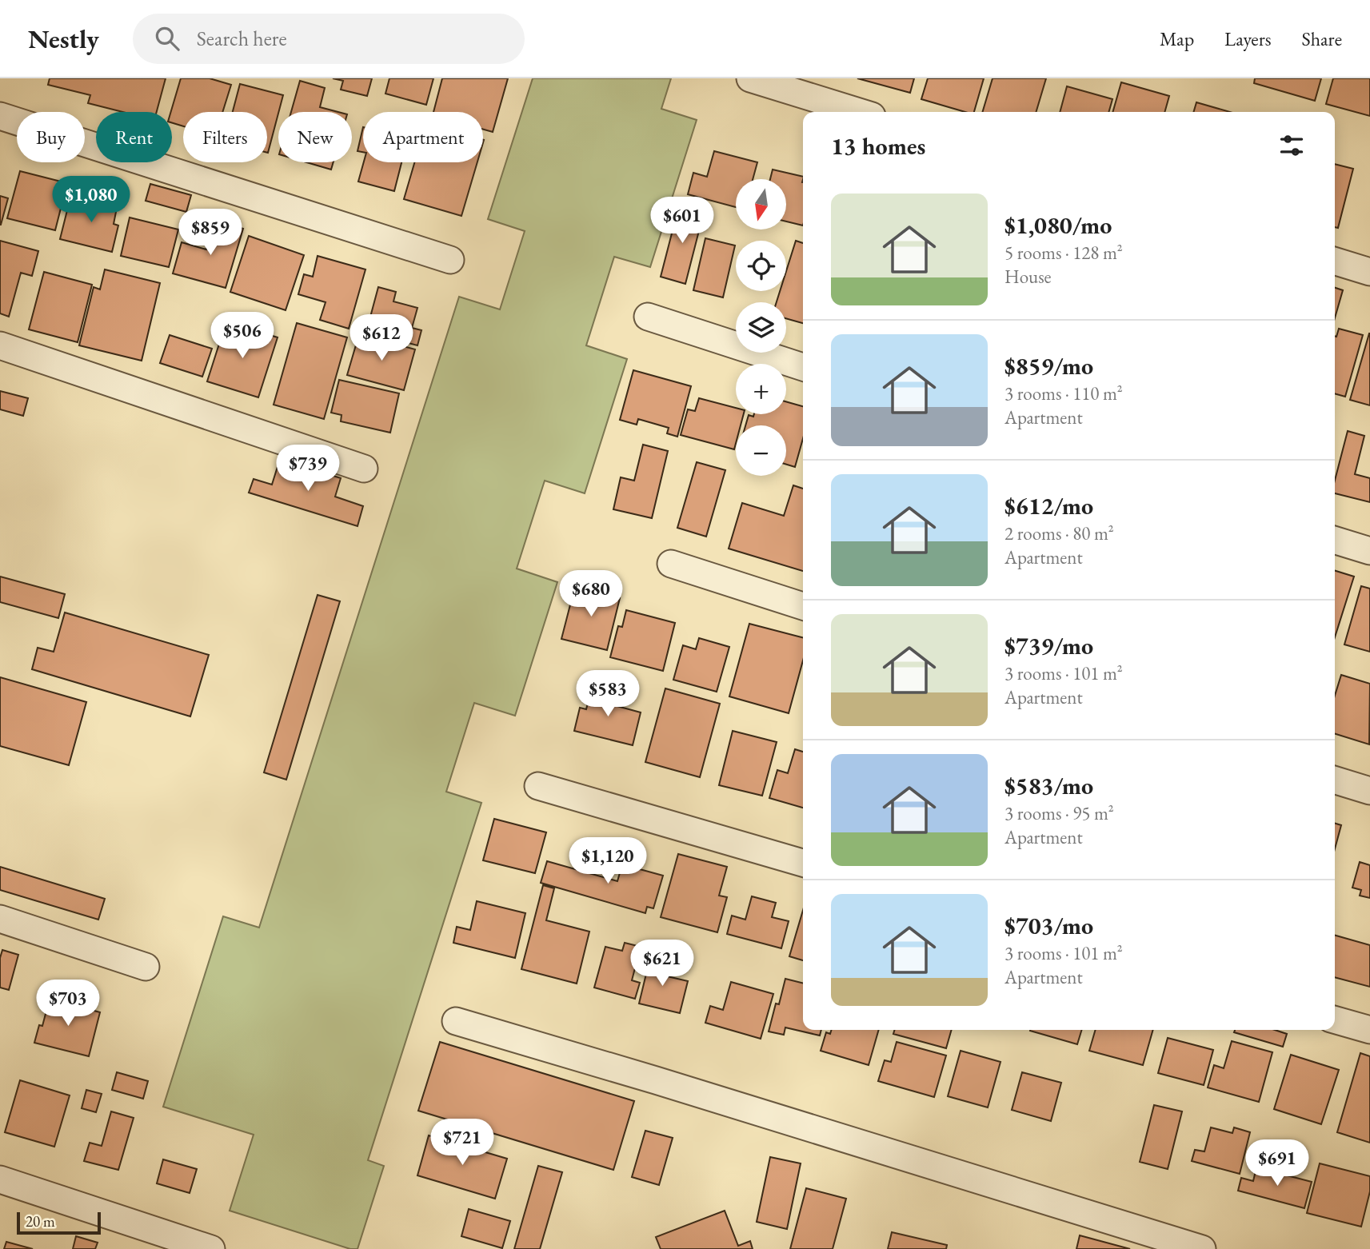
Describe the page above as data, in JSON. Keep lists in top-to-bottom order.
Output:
{
  "scale_bar": "20 m",
  "north": "bottom",
  "page": {
    "header": "Nestly",
    "search": "Search here",
    "nav": ["Map", "Layers", "Share"],
    "chip": [
      "Buy",
      "Rent",
      "Filters",
      "New",
      "Apartment"
    ],
    "heading": "13 homes",
    "price": [
      "$1,080",
      "$601",
      "$859",
      "$506",
      "$612",
      "$739",
      "$680",
      "$583",
      "$1,120",
      "$621",
      "$703",
      "$721",
      "$691"
    ],
    "map_buttons": ["+", "−"],
    "list": [
      {
        "name": "$1,080/mo",
        "note": "5 rooms · 128 m² · House"
      },
      {
        "name": "$859/mo",
        "note": "3 rooms · 110 m² · Apartment"
      },
      {
        "name": "$612/mo",
        "note": "2 rooms · 80 m² · Apartment"
      },
      {
        "name": "$739/mo",
        "note": "3 rooms · 101 m² · Apartment"
      },
      {
        "name": "$583/mo",
        "note": "3 rooms · 95 m² · Apartment"
      },
      {
        "name": "$703/mo",
        "note": "3 rooms · 101 m² · Apartment"
      }
    ],
    "scale": "20 m"
  }
}
